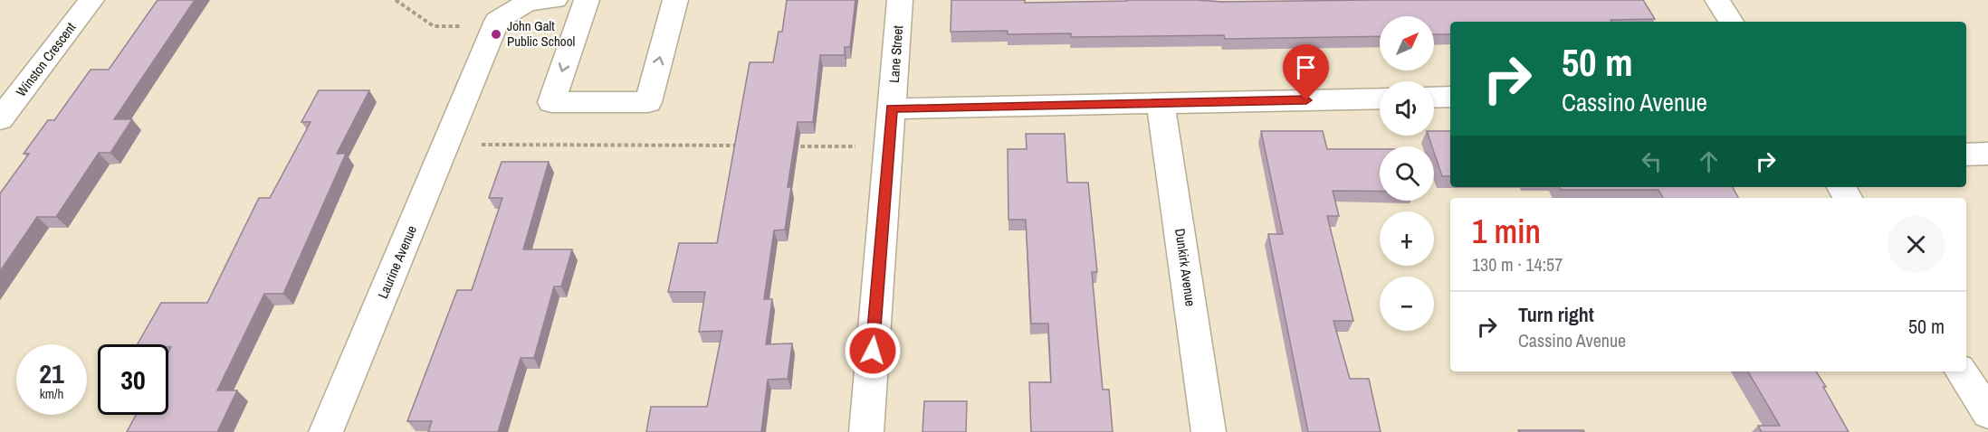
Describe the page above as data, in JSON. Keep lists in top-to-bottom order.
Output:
{
  "streets": {
    "street": [
      "Lane Street",
      "Winston Crescent",
      "Laurine Avenue",
      "Dunkirk Avenue"
    ]
  },
  "places": ["John Galt Public School"],
  "north": "top right",
  "page": {
    "map_buttons": ["+", "−"],
    "turn": ["50 m", "Cassino Avenue"],
    "heading": ["1 min", "130 m · 14:57"],
    "list": [
      {
        "name": "Turn right",
        "note": "Cassino Avenue",
        "value": "50 m"
      }
    ],
    "speed": "21 km/h",
    "limit": "30"
  }
}
